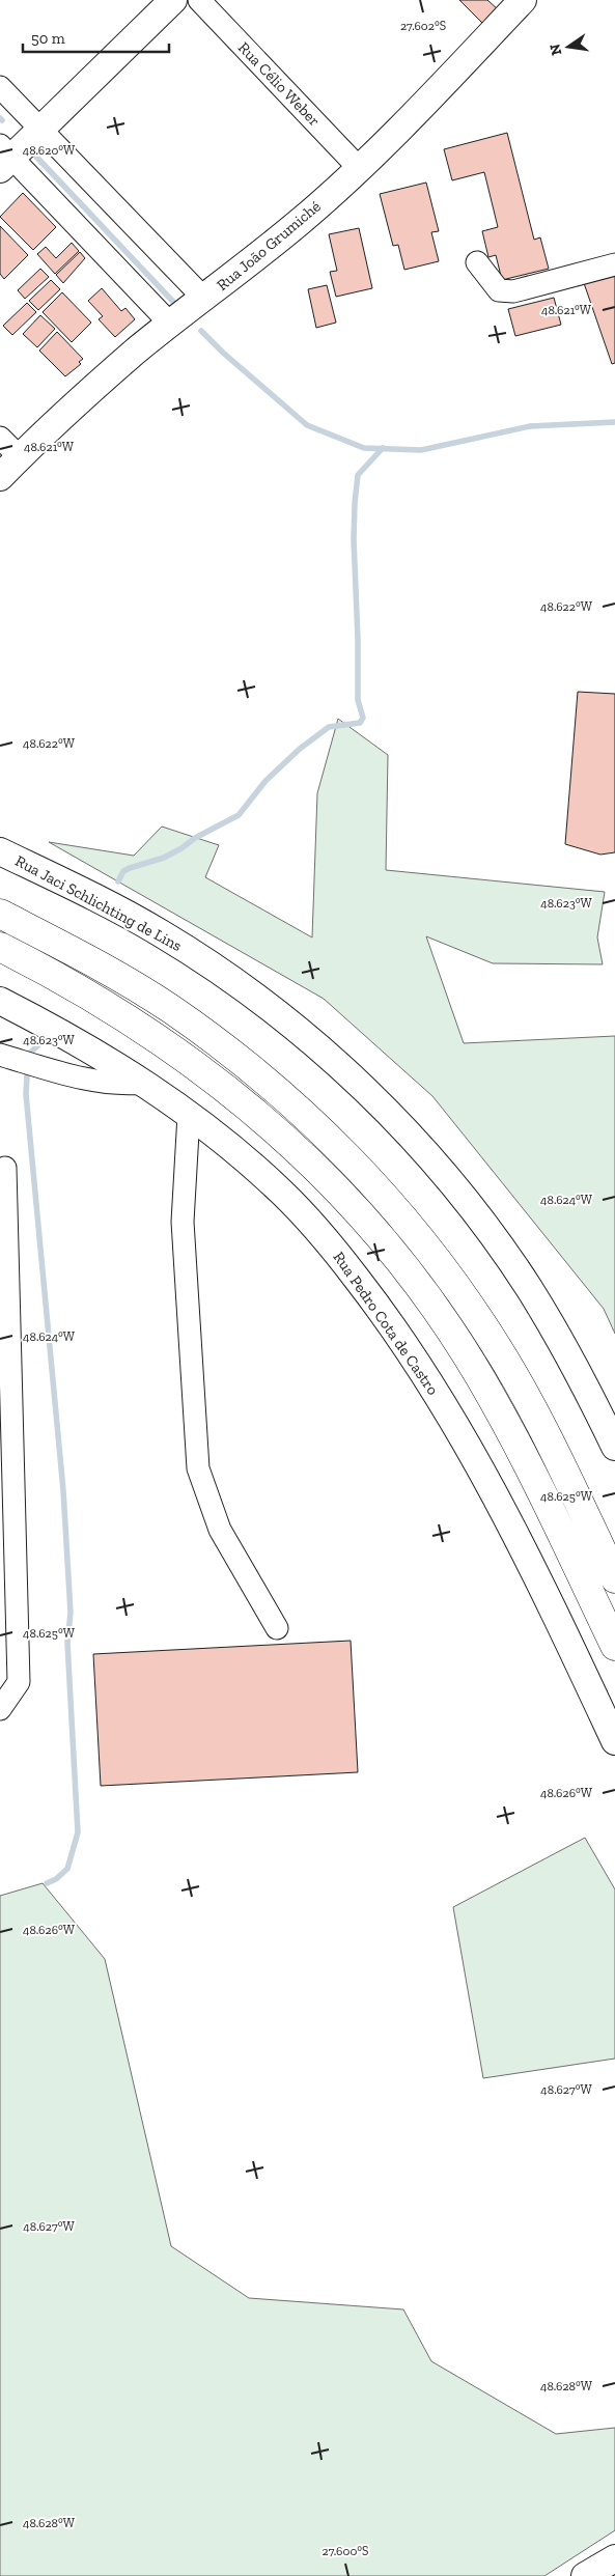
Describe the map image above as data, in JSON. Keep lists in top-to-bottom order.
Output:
{
  "streets": {
    "main road": ["Rua João Grumiché", "Rua Jaci Schlichting de Lins", "Rua Pedro Cota de Castro"],
    "street": ["Rua Célio Weber"]
  },
  "crossings": [
    ["Rua Célio Weber", "Rua João Grumiché"]
  ],
  "scale_bar": "50 m",
  "north": "left",
  "coordinates": [
    "27.602°S",
    "48.620°W",
    "48.621°W",
    "48.622°W",
    "48.623°W",
    "48.624°W",
    "48.625°W",
    "48.626°W",
    "48.627°W",
    "48.628°W",
    "27.600°S"
  ]
}
